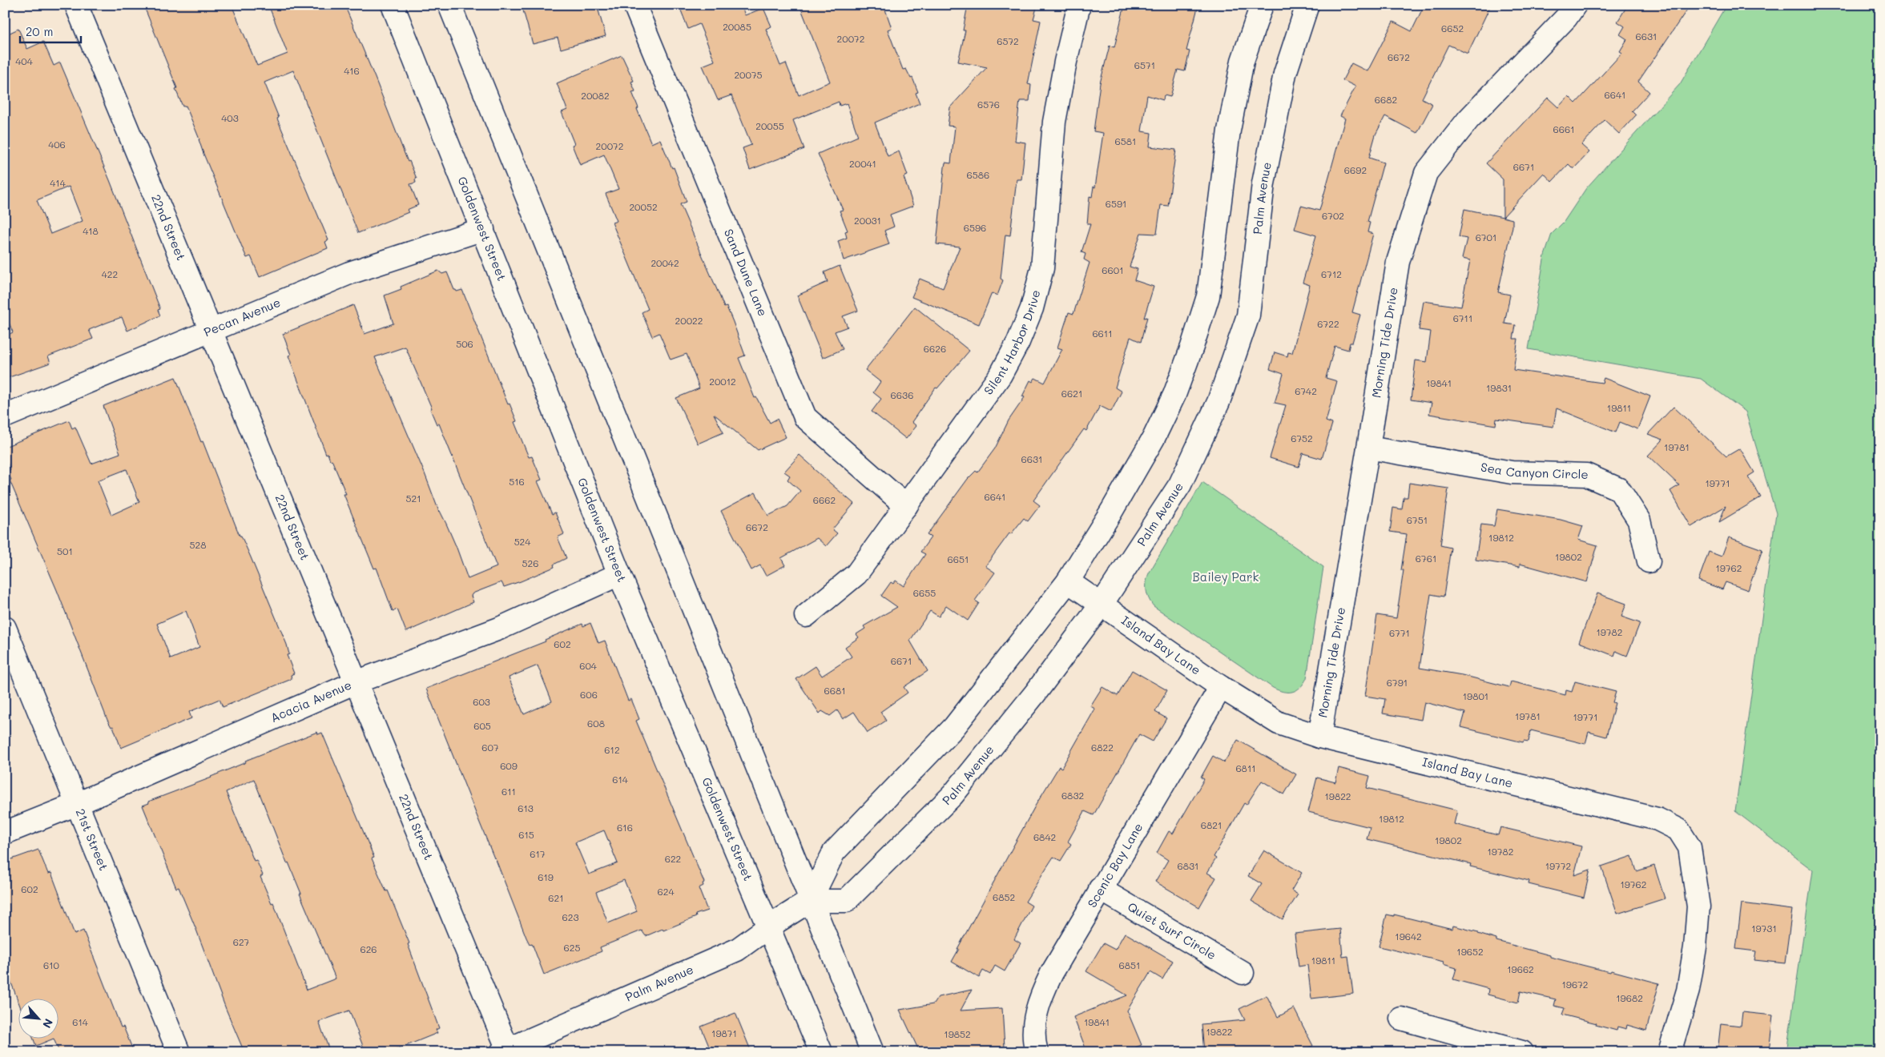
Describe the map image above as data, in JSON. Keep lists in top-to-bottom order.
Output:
{
  "streets": {
    "street": [
      "Palm Avenue",
      "22nd Street",
      "Goldenwest Street",
      "Sand Dune Lane",
      "Pecan Avenue",
      "Silent Harbor Drive",
      "Morning Tide Drive",
      "Sea Canyon Circle",
      "Island Bay Lane",
      "Acacia Avenue",
      "21st Street",
      "Scenic Bay Lane",
      "Quiet Surf Circle"
    ]
  },
  "crossings": [
    ["Palm Avenue", "22nd Street"],
    ["Palm Avenue", "Goldenwest Street"],
    ["Palm Avenue", "Island Bay Lane"],
    ["22nd Street", "Pecan Avenue"],
    ["22nd Street", "Acacia Avenue"],
    ["Goldenwest Street", "Pecan Avenue"],
    ["Goldenwest Street", "Acacia Avenue"],
    ["Sand Dune Lane", "Silent Harbor Drive"],
    ["Morning Tide Drive", "Sea Canyon Circle"],
    ["Morning Tide Drive", "Island Bay Lane"],
    ["Island Bay Lane", "Scenic Bay Lane"],
    ["Acacia Avenue", "21st Street"],
    ["Scenic Bay Lane", "Quiet Surf Circle"]
  ],
  "parks": ["Bailey Park"],
  "house_numbers": [
    "20085",
    "6652",
    "6631",
    "20072",
    "6572",
    "6672",
    "404",
    "6571",
    "416",
    "20075",
    "6641",
    "20082",
    "6682",
    "6576",
    "403",
    "20055",
    "6661",
    "6581",
    "406",
    "20072",
    "20041",
    "6671",
    "6692",
    "6586",
    "414",
    "6591",
    "20052",
    "6702",
    "20031",
    "6596",
    "418",
    "6701",
    "20042",
    "6601",
    "422",
    "6712",
    "6711",
    "20022",
    "6722",
    "6611",
    "506",
    "6626",
    "20012",
    "19841",
    "19831",
    "6742",
    "6621",
    "6636",
    "19811",
    "6752",
    "19781",
    "6631",
    "516",
    "19771",
    "6641",
    "521",
    "6662",
    "6751",
    "6672",
    "19812",
    "524",
    "528",
    "501",
    "19802",
    "6761",
    "6651",
    "526",
    "19762",
    "6655",
    "19782",
    "6771",
    "602",
    "6671",
    "604",
    "6791",
    "6681",
    "606",
    "19801",
    "603",
    "19781",
    "19771",
    "608",
    "605",
    "607",
    "6822",
    "612",
    "609",
    "6811",
    "614",
    "611",
    "6832",
    "19822",
    "613",
    "19812",
    "6821",
    "616",
    "615",
    "6842",
    "19802",
    "19782",
    "617",
    "622",
    "6831",
    "19772",
    "619",
    "19762",
    "602",
    "624",
    "6852",
    "621",
    "623",
    "19731",
    "19642",
    "627",
    "625",
    "626",
    "19652",
    "19811",
    "610",
    "6851",
    "19662",
    "19672",
    "19682",
    "614",
    "19841",
    "19822",
    "19871",
    "19852"
  ],
  "scale_bar": "20 m",
  "north": "bottom right"
}
